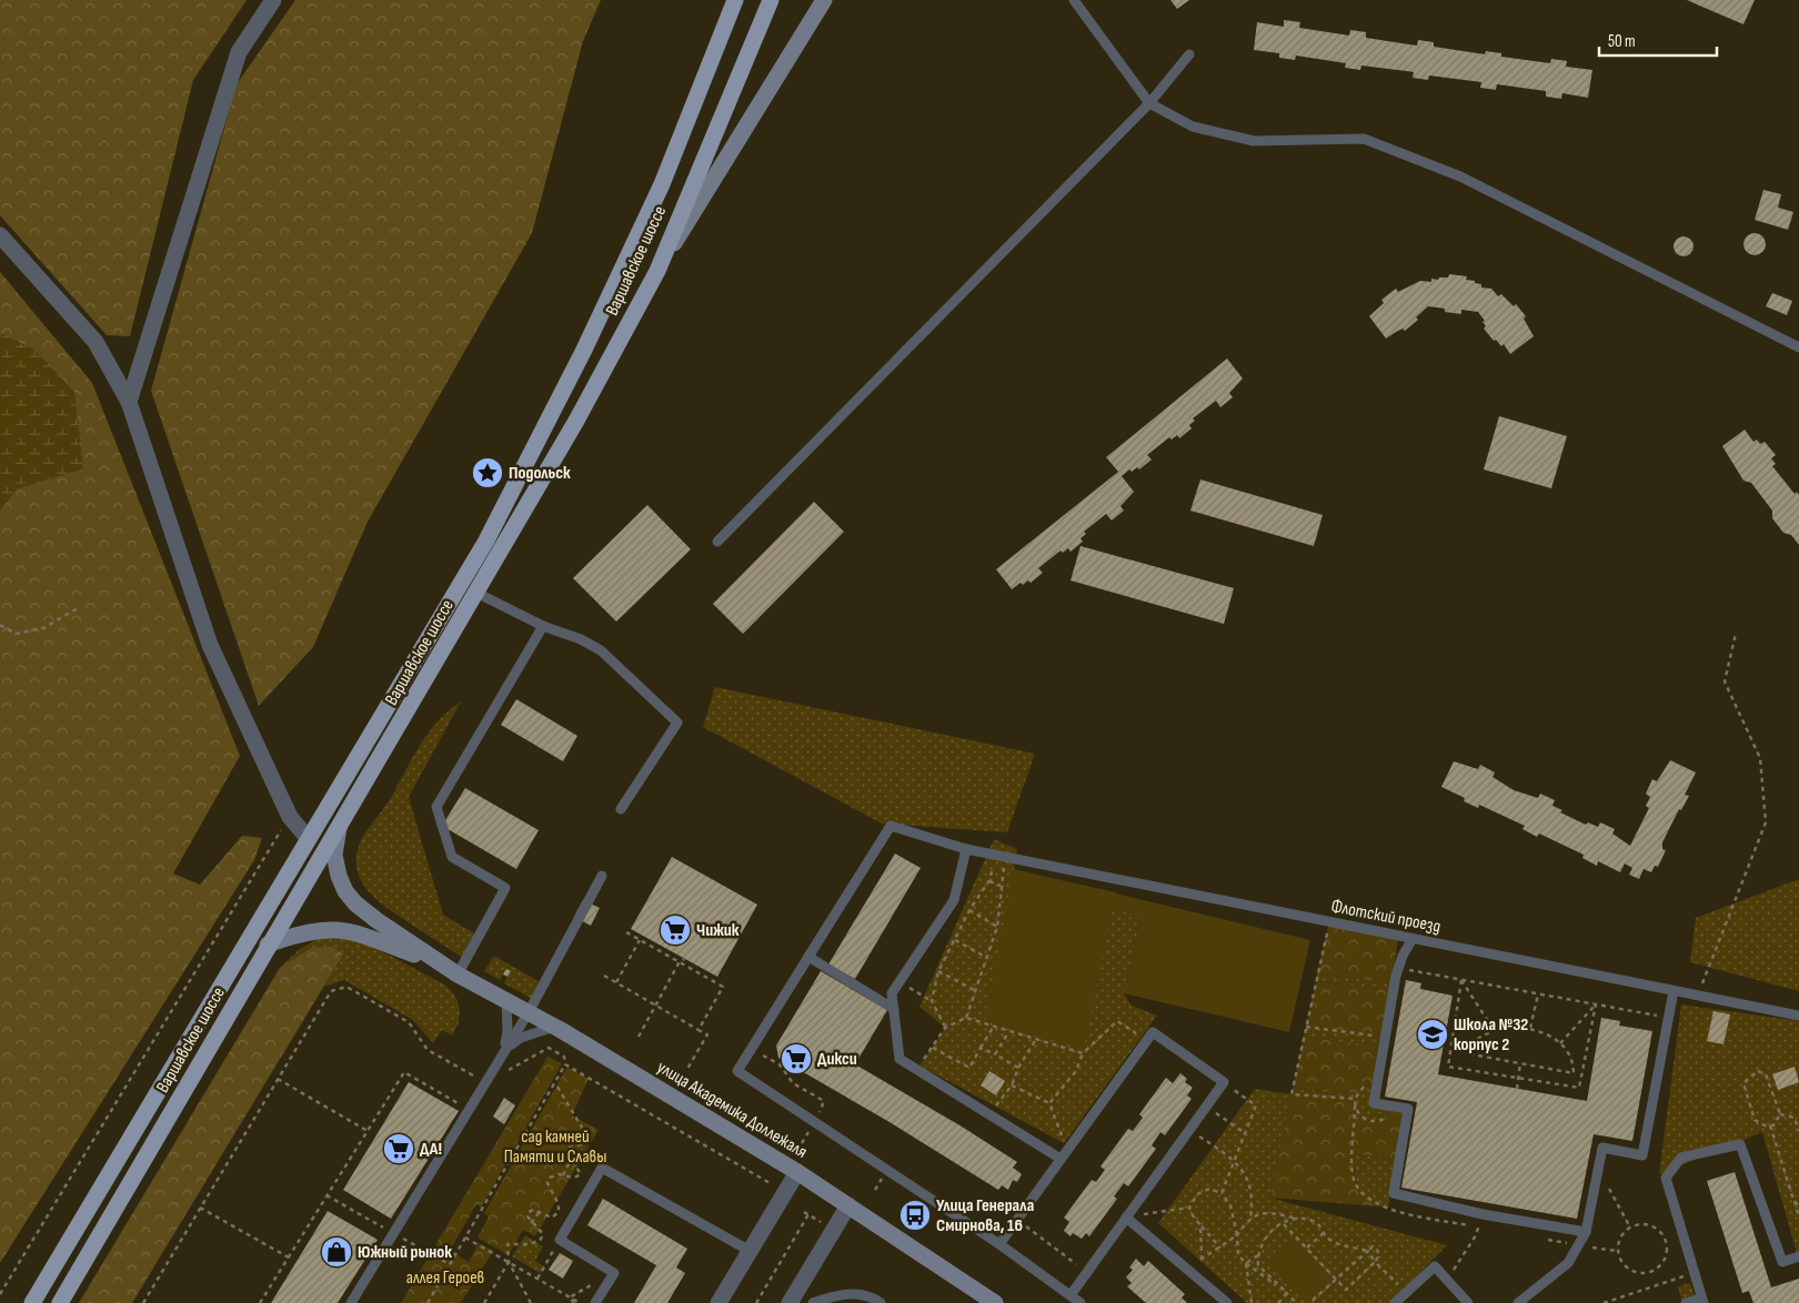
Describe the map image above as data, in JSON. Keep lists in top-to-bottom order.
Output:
{
  "streets": {
    "main road": ["Варшавское шоссе", "улица Академика Доллежаля"],
    "lane": ["Флотский проезд"]
  },
  "crossings": [
    ["Варшавское шоссе", "улица Академика Доллежаля"]
  ],
  "parks": ["сад камней Памяти и Славы", "аллея Героев"],
  "places": {
    "place": ["Подольск"],
    "supermarket": ["Чижик", "Дикси", "ДА!"],
    "school or university": ["Школа №32 корпус 2"],
    "bus stop": ["Улица Генерала Смирнова, 16"],
    "shop": ["Южный рынок"]
  },
  "scale_bar": "50 m"
}
